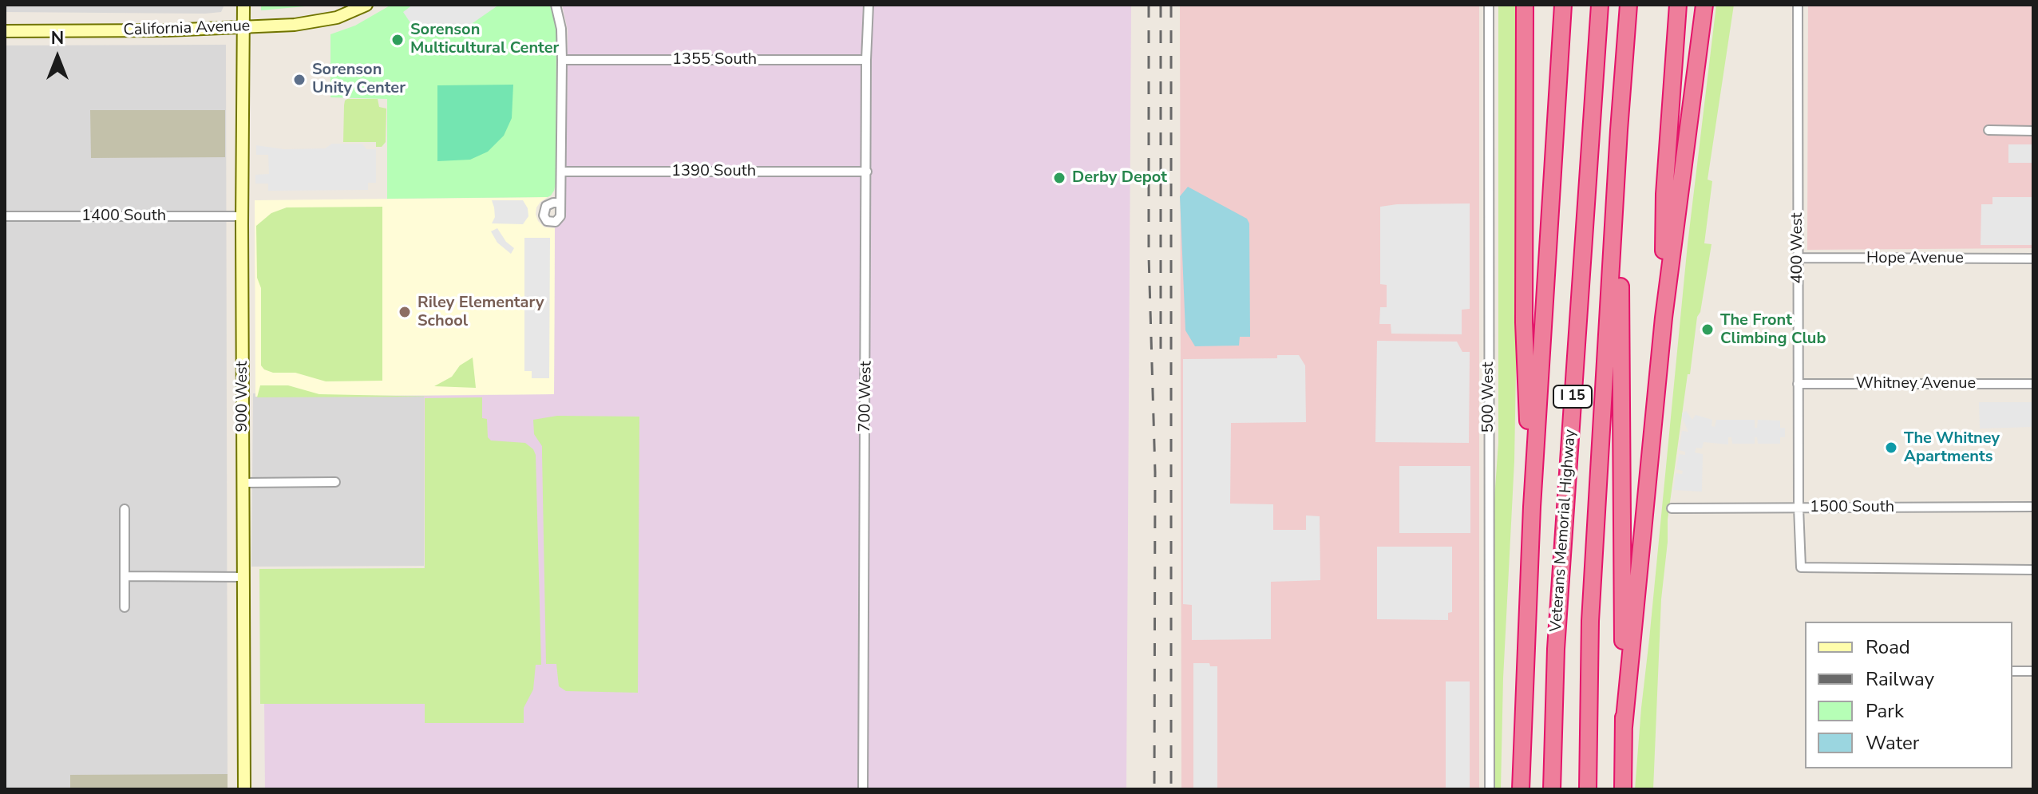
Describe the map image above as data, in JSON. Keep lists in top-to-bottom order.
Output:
{
  "streets": {
    "highway": ["I 15", "Veterans Memorial Highway"],
    "main road": ["California Avenue", "900 West"],
    "street": [
      "1355 South",
      "1390 South",
      "1400 South",
      "400 West",
      "Hope Avenue",
      "Whitney Avenue",
      "700 West",
      "500 West",
      "1500 South"
    ]
  },
  "crossings": [
    ["California Avenue", "900 West"],
    ["1355 South", "700 West"],
    ["1390 South", "700 West"],
    ["1400 South", "900 West"],
    ["400 West", "Hope Avenue"],
    ["400 West", "Whitney Avenue"],
    ["400 West", "1500 South"]
  ],
  "places": [
    "Sorenson Multicultural Center",
    "Sorenson Unity Center",
    "Derby Depot",
    "Riley Elementary School",
    "The Front Climbing Club",
    "The Whitney Apartments"
  ],
  "legend": [
    "Road",
    "Railway",
    "Park",
    "Water"
  ],
  "north": "top"
}
